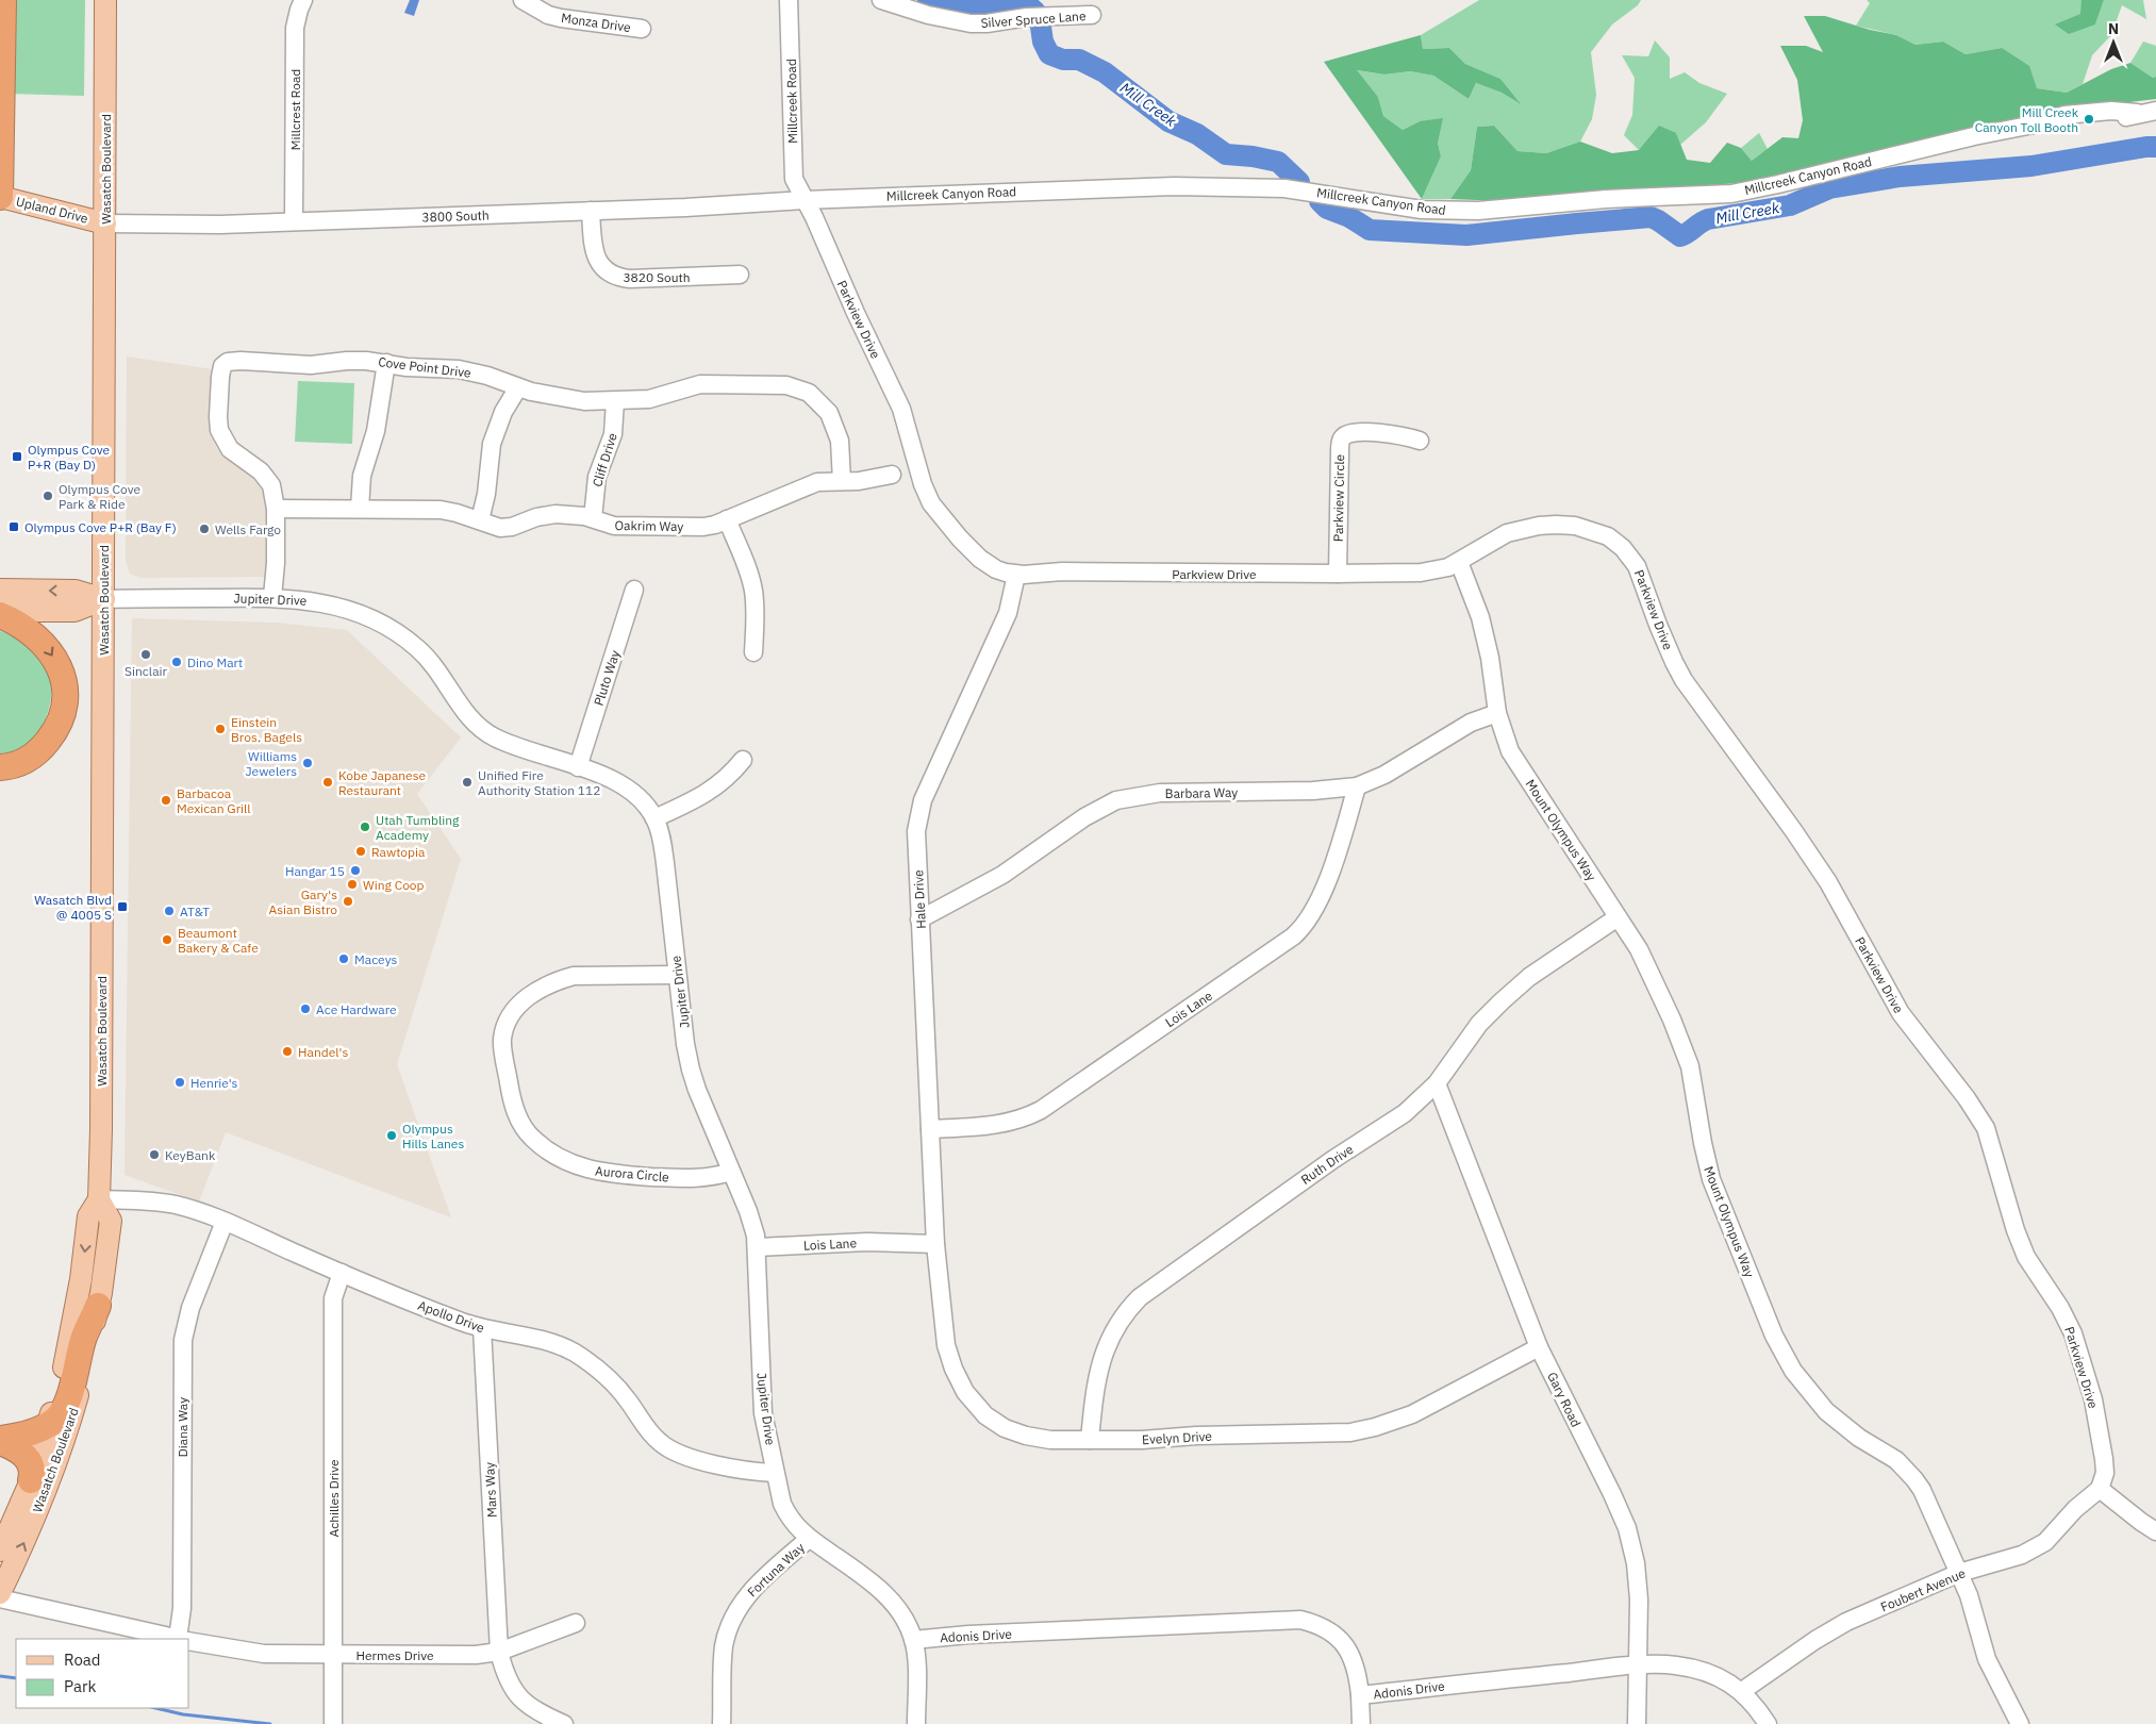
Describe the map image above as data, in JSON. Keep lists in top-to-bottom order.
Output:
{
  "streets": {
    "main road": ["Wasatch Boulevard", "Upland Drive"],
    "street": [
      "Silver Spruce Lane",
      "Monza Drive",
      "Millcreek Road",
      "Millcrest Road",
      "Millcreek Canyon Road",
      "3800 South",
      "3820 South",
      "Parkview Drive",
      "Cove Point Drive",
      "Cliff Drive",
      "Parkview Circle",
      "Oakrim Way",
      "Jupiter Drive",
      "Pluto Way",
      "Barbara Way",
      "Mount Olympus Way",
      "Hale Drive",
      "Lois Lane",
      "Ruth Drive",
      "Aurora Circle",
      "Apollo Drive",
      "Gary Road",
      "Diana Way",
      "Evelyn Drive",
      "Mars Way",
      "Achilles Drive",
      "Fortuna Way",
      "Foubert Avenue",
      "Adonis Drive",
      "Hermes Drive"
    ]
  },
  "crossings": [
    ["Millcreek Road", "Millcreek Canyon Road"],
    ["Millcreek Road", "3800 South"],
    ["Millcreek Road", "Parkview Drive"],
    ["Millcrest Road", "3800 South"],
    ["Wasatch Boulevard", "Upland Drive"],
    ["Wasatch Boulevard", "3800 South"],
    ["Wasatch Boulevard", "Jupiter Drive"],
    ["Wasatch Boulevard", "Apollo Drive"],
    ["Millcreek Canyon Road", "3800 South"],
    ["Millcreek Canyon Road", "Parkview Drive"],
    ["Upland Drive", "3800 South"],
    ["3800 South", "3820 South"],
    ["3800 South", "Parkview Drive"],
    ["Parkview Drive", "Parkview Circle"],
    ["Parkview Drive", "Mount Olympus Way"],
    ["Parkview Drive", "Hale Drive"],
    ["Parkview Drive", "Foubert Avenue"],
    ["Cove Point Drive", "Cliff Drive"],
    ["Cove Point Drive", "Oakrim Way"],
    ["Cove Point Drive", "Jupiter Drive"],
    ["Cliff Drive", "Oakrim Way"],
    ["Jupiter Drive", "Pluto Way"],
    ["Jupiter Drive", "Lois Lane"],
    ["Jupiter Drive", "Aurora Circle"],
    ["Jupiter Drive", "Apollo Drive"],
    ["Jupiter Drive", "Fortuna Way"],
    ["Jupiter Drive", "Adonis Drive"],
    ["Barbara Way", "Mount Olympus Way"],
    ["Barbara Way", "Hale Drive"],
    ["Barbara Way", "Lois Lane"],
    ["Mount Olympus Way", "Ruth Drive"],
    ["Mount Olympus Way", "Foubert Avenue"],
    ["Hale Drive", "Lois Lane"],
    ["Hale Drive", "Evelyn Drive"],
    ["Lois Lane", "Evelyn Drive"],
    ["Ruth Drive", "Gary Road"],
    ["Ruth Drive", "Evelyn Drive"],
    ["Apollo Drive", "Diana Way"],
    ["Apollo Drive", "Mars Way"],
    ["Apollo Drive", "Achilles Drive"],
    ["Gary Road", "Evelyn Drive"],
    ["Gary Road", "Adonis Drive"],
    ["Mars Way", "Hermes Drive"],
    ["Achilles Drive", "Hermes Drive"],
    ["Foubert Avenue", "Adonis Drive"]
  ],
  "water": ["Mill Creek"],
  "places": {
    "other": [
      "Mill Creek Canyon Toll Booth",
      "Olympus Cove Park & Ride",
      "Wells Fargo",
      "Sinclair",
      "Dino Mart",
      "Einstein Bros. Bagels",
      "Williams Jewelers",
      "Kobe Japanese Restaurant",
      "Unified Fire Authority Station 112",
      "Barbacoa Mexican Grill",
      "Utah Tumbling Academy",
      "Rawtopia",
      "Hangar 15",
      "Wing Coop",
      "Gary's Asian Bistro",
      "AT&T",
      "Beaumont Bakery & Cafe",
      "Maceys",
      "Ace Hardware",
      "Handel's",
      "Henrie's",
      "Olympus Hills Lanes",
      "KeyBank"
    ],
    "transit": ["Olympus Cove P+R (Bay D)", "Olympus Cove P+R (Bay F)", "Wasatch Blvd @ 4005 S"]
  },
  "legend": ["Road", "Park"],
  "north": "top"
}
